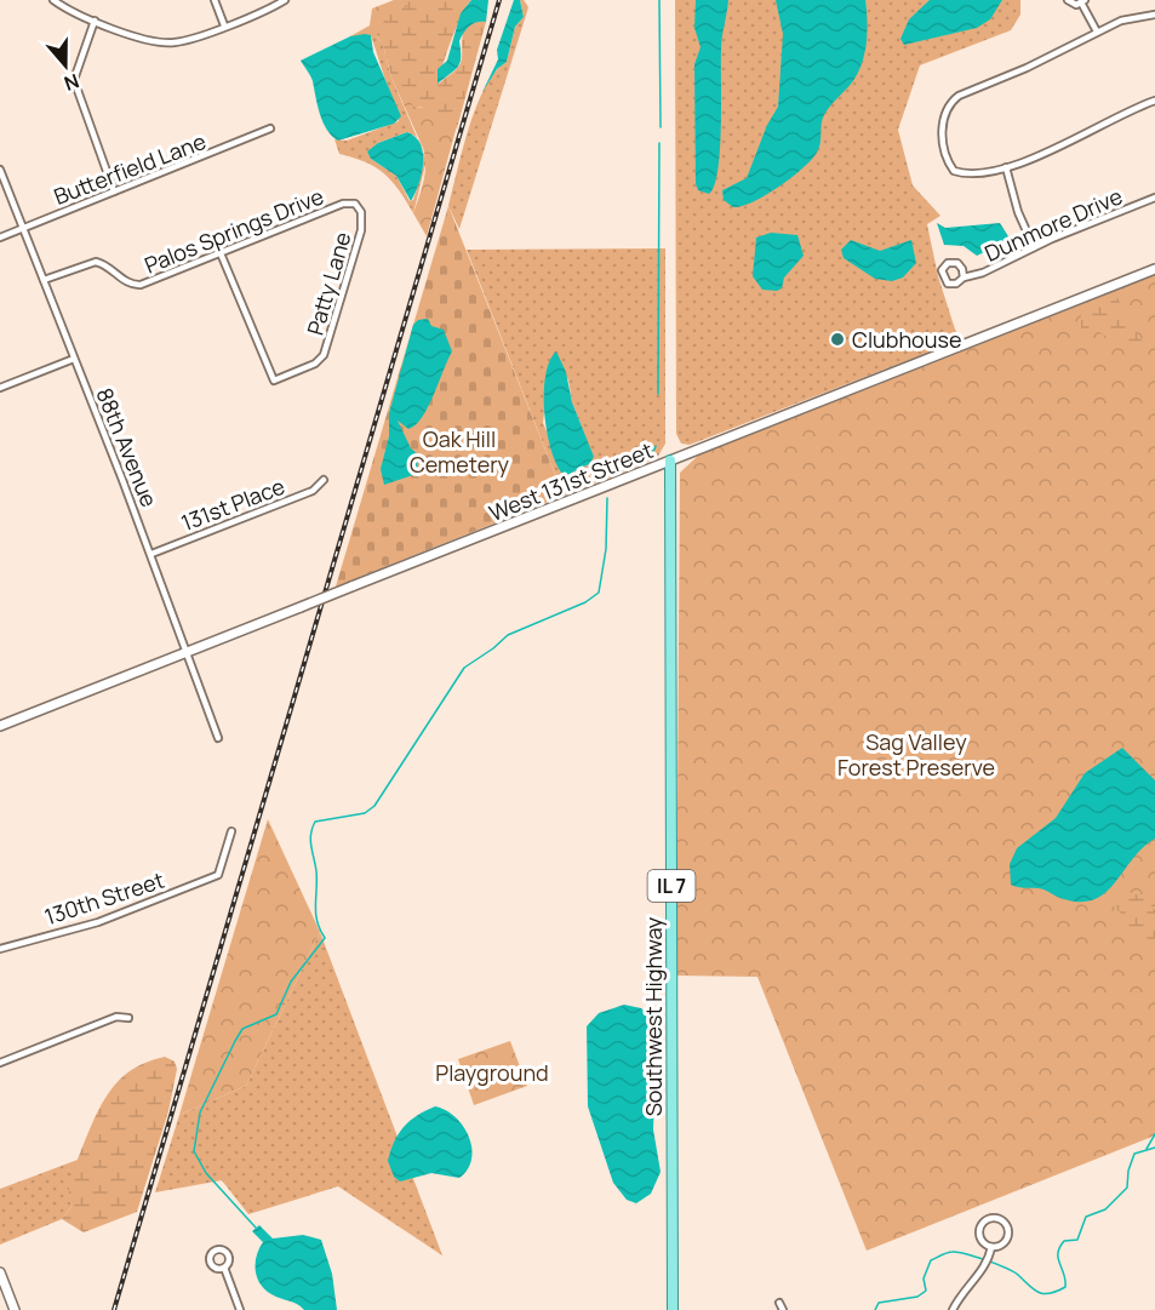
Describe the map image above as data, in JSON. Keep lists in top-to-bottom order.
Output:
{
  "streets": {
    "main road": ["IL 7", "Southwest Highway"],
    "street": [
      "Butterfield Lane",
      "Dunmore Drive",
      "Palos Springs Drive",
      "Patty Lane",
      "88th Avenue",
      "West 131st Street",
      "131st Place",
      "130th Street"
    ]
  },
  "crossings": [
    ["Butterfield Lane", "88th Avenue"],
    ["Palos Springs Drive", "Patty Lane"],
    ["Palos Springs Drive", "88th Avenue"],
    ["88th Avenue", "West 131st Street"],
    ["88th Avenue", "131st Place"],
    ["West 131st Street", "Southwest Highway"]
  ],
  "parks": ["Oak Hill Cemetery", "Sag Valley Forest Preserve", "Playground"],
  "places": ["Clubhouse"],
  "north": "bottom"
}
